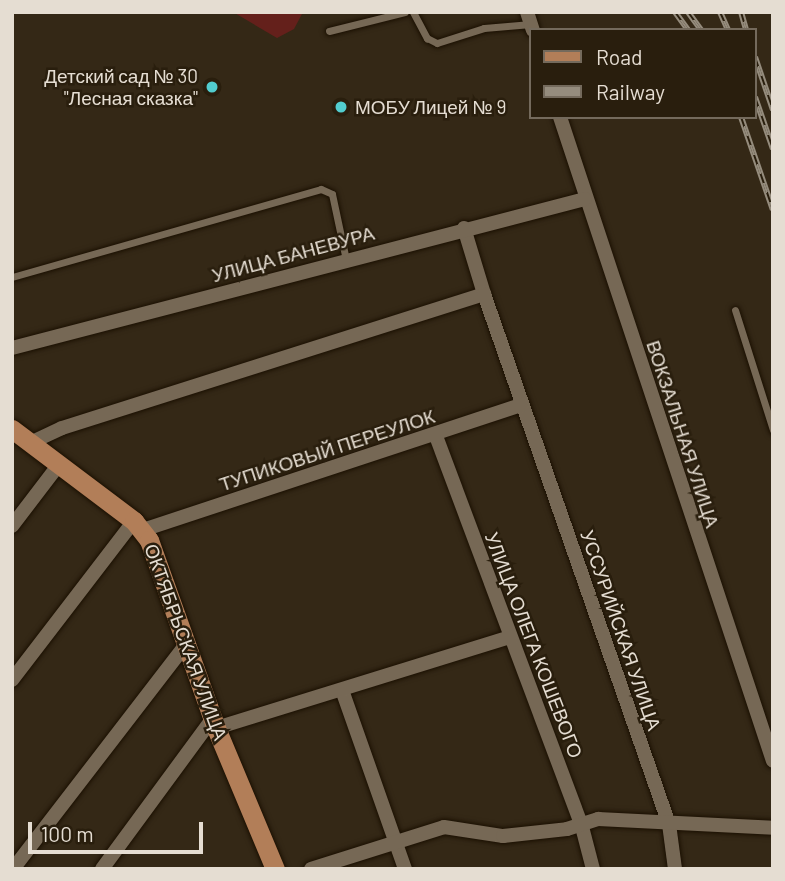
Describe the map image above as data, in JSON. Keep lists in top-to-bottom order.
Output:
{
  "streets": {
    "main road": ["ОКТЯБРЬСКАЯ УЛИЦА"],
    "street": [
      "УЛИЦА БАНЕВУРА",
      "ВОКЗАЛЬНАЯ УЛИЦА",
      "ТУПИКОВЫЙ ПЕРЕУЛОК",
      "УССУРИЙСКАЯ УЛИЦА",
      "УЛИЦА ОЛЕГА КОШЕВОГО"
    ]
  },
  "crossings": [
    ["УЛИЦА БАНЕВУРА", "ВОКЗАЛЬНАЯ УЛИЦА"],
    ["УЛИЦА БАНЕВУРА", "УССУРИЙСКАЯ УЛИЦА"],
    ["ТУПИКОВЫЙ ПЕРЕУЛОК", "УССУРИЙСКАЯ УЛИЦА"],
    ["ТУПИКОВЫЙ ПЕРЕУЛОК", "ОКТЯБРЬСКАЯ УЛИЦА"],
    ["ТУПИКОВЫЙ ПЕРЕУЛОК", "УЛИЦА ОЛЕГА КОШЕВОГО"]
  ],
  "places": ["Детский сад № 30 \"Лесная сказка\"", "МОБУ Лицей № 9"],
  "legend": ["Road", "Railway"],
  "scale_bar": "100 m"
}
